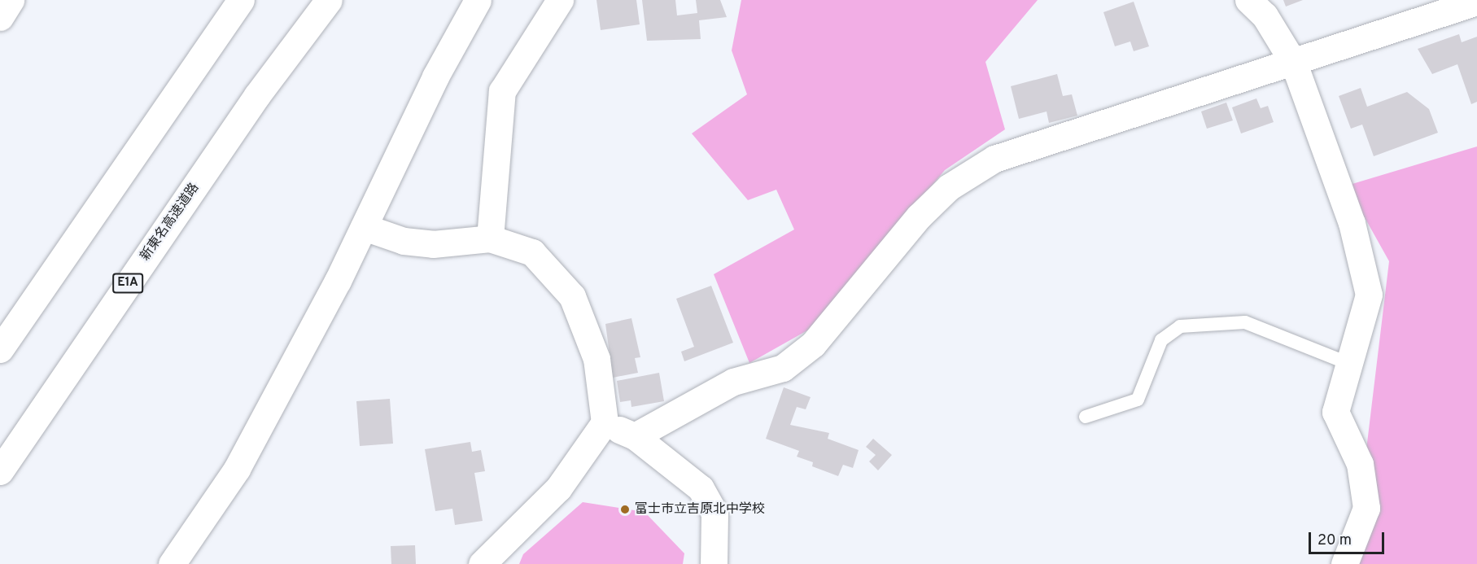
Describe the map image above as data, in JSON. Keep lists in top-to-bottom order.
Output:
{
  "streets": {
    "main road": ["新東名高速道路", "E1A"]
  },
  "places": ["富士市立吉原北中学校"],
  "scale_bar": "20 m"
}
